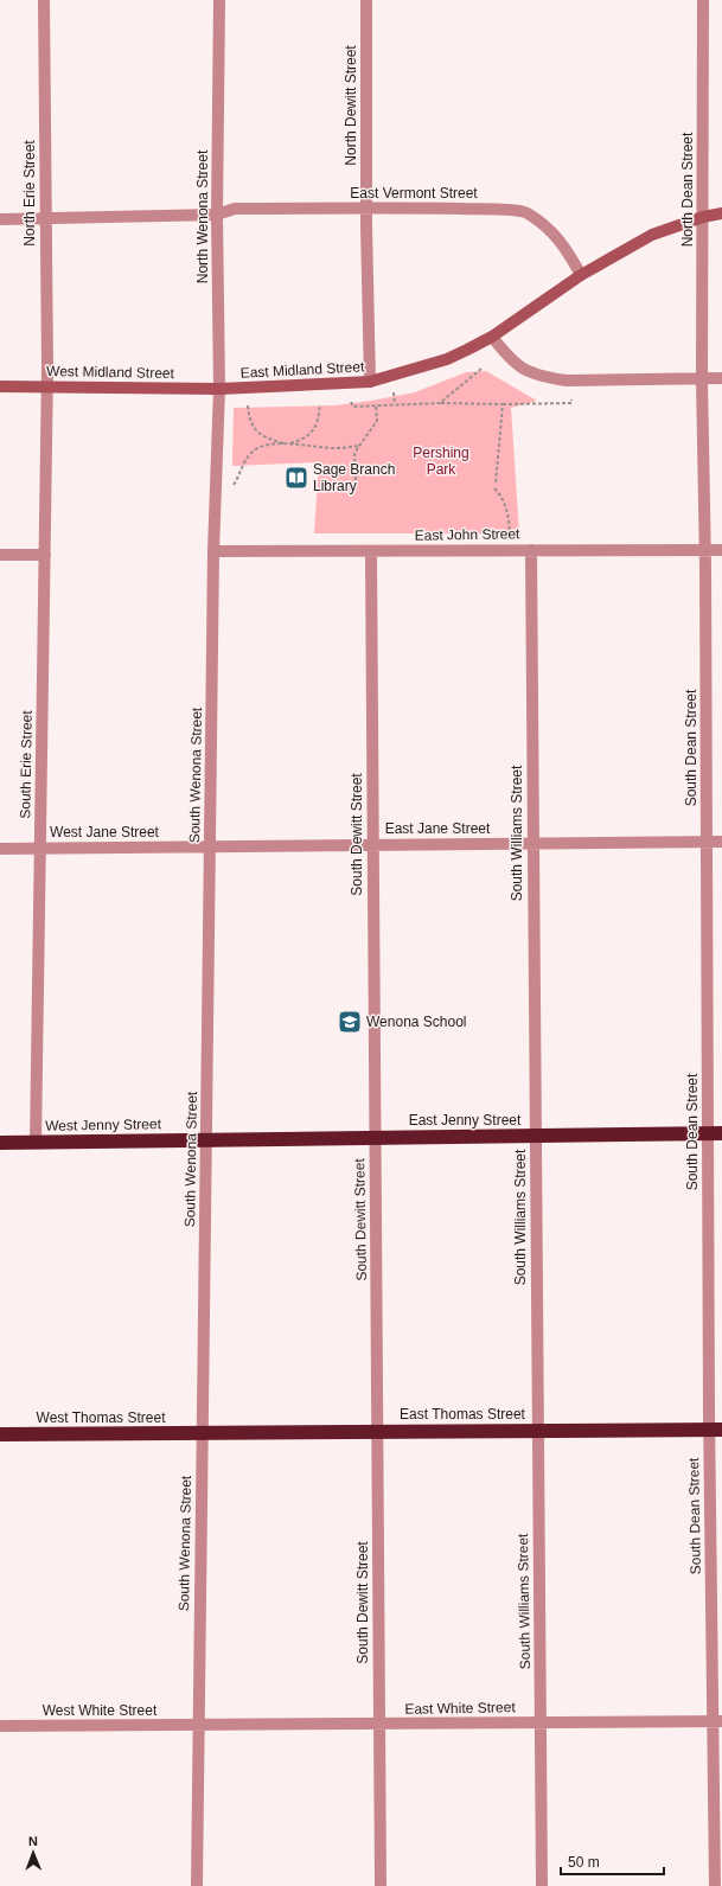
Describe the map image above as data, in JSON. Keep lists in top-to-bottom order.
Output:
{
  "streets": {
    "highway": [
      "East Jenny Street",
      "West Jenny Street",
      "East Thomas Street",
      "West Thomas Street"
    ],
    "main road": ["East Midland Street", "West Midland Street"],
    "street": [
      "North Dewitt Street",
      "North Dean Street",
      "North Erie Street",
      "East Vermont Street",
      "North Wenona Street",
      "East John Street",
      "South Dean Street",
      "South Erie Street",
      "South Wenona Street",
      "East Jane Street",
      "West Jane Street",
      "South Williams Street",
      "South Dewitt Street",
      "East White Street",
      "West White Street"
    ]
  },
  "crossings": [
    ["North Dewitt Street", "East Vermont Street"],
    ["North Dewitt Street", "East Midland Street"],
    ["North Dean Street", "East Midland Street"],
    ["North Dean Street", "South Dean Street"],
    ["North Erie Street", "East Vermont Street"],
    ["North Erie Street", "West Midland Street"],
    ["North Erie Street", "South Erie Street"],
    ["East Vermont Street", "North Wenona Street"],
    ["East Vermont Street", "East Midland Street"],
    ["North Wenona Street", "East Midland Street"],
    ["North Wenona Street", "West Midland Street"],
    ["North Wenona Street", "South Wenona Street"],
    ["East Midland Street", "West Midland Street"],
    ["West Midland Street", "South Erie Street"],
    ["East John Street", "South Dean Street"],
    ["East John Street", "South Wenona Street"],
    ["East John Street", "South Williams Street"],
    ["East John Street", "South Dewitt Street"],
    ["South Dean Street", "East Jane Street"],
    ["South Dean Street", "East Jenny Street"],
    ["South Dean Street", "East Thomas Street"],
    ["South Dean Street", "East White Street"],
    ["South Erie Street", "West Jane Street"],
    ["South Erie Street", "West Jenny Street"],
    ["South Wenona Street", "East Jane Street"],
    ["South Wenona Street", "West Jane Street"],
    ["South Wenona Street", "East Jenny Street"],
    ["South Wenona Street", "West Jenny Street"],
    ["South Wenona Street", "East Thomas Street"],
    ["South Wenona Street", "West Thomas Street"],
    ["South Wenona Street", "East White Street"],
    ["South Wenona Street", "West White Street"],
    ["East Jane Street", "West Jane Street"],
    ["East Jane Street", "South Williams Street"],
    ["East Jane Street", "South Dewitt Street"],
    ["South Williams Street", "East Jenny Street"],
    ["South Williams Street", "East Thomas Street"],
    ["South Williams Street", "East White Street"],
    ["South Dewitt Street", "East Jenny Street"],
    ["South Dewitt Street", "East Thomas Street"],
    ["South Dewitt Street", "East White Street"],
    ["East Jenny Street", "West Jenny Street"],
    ["East Thomas Street", "West Thomas Street"],
    ["East White Street", "West White Street"]
  ],
  "parks": ["Pershing Park"],
  "places": {
    "library": ["Sage Branch Library"],
    "school or university": ["Wenona School"]
  },
  "scale_bar": "50 m",
  "north": "top"
}
